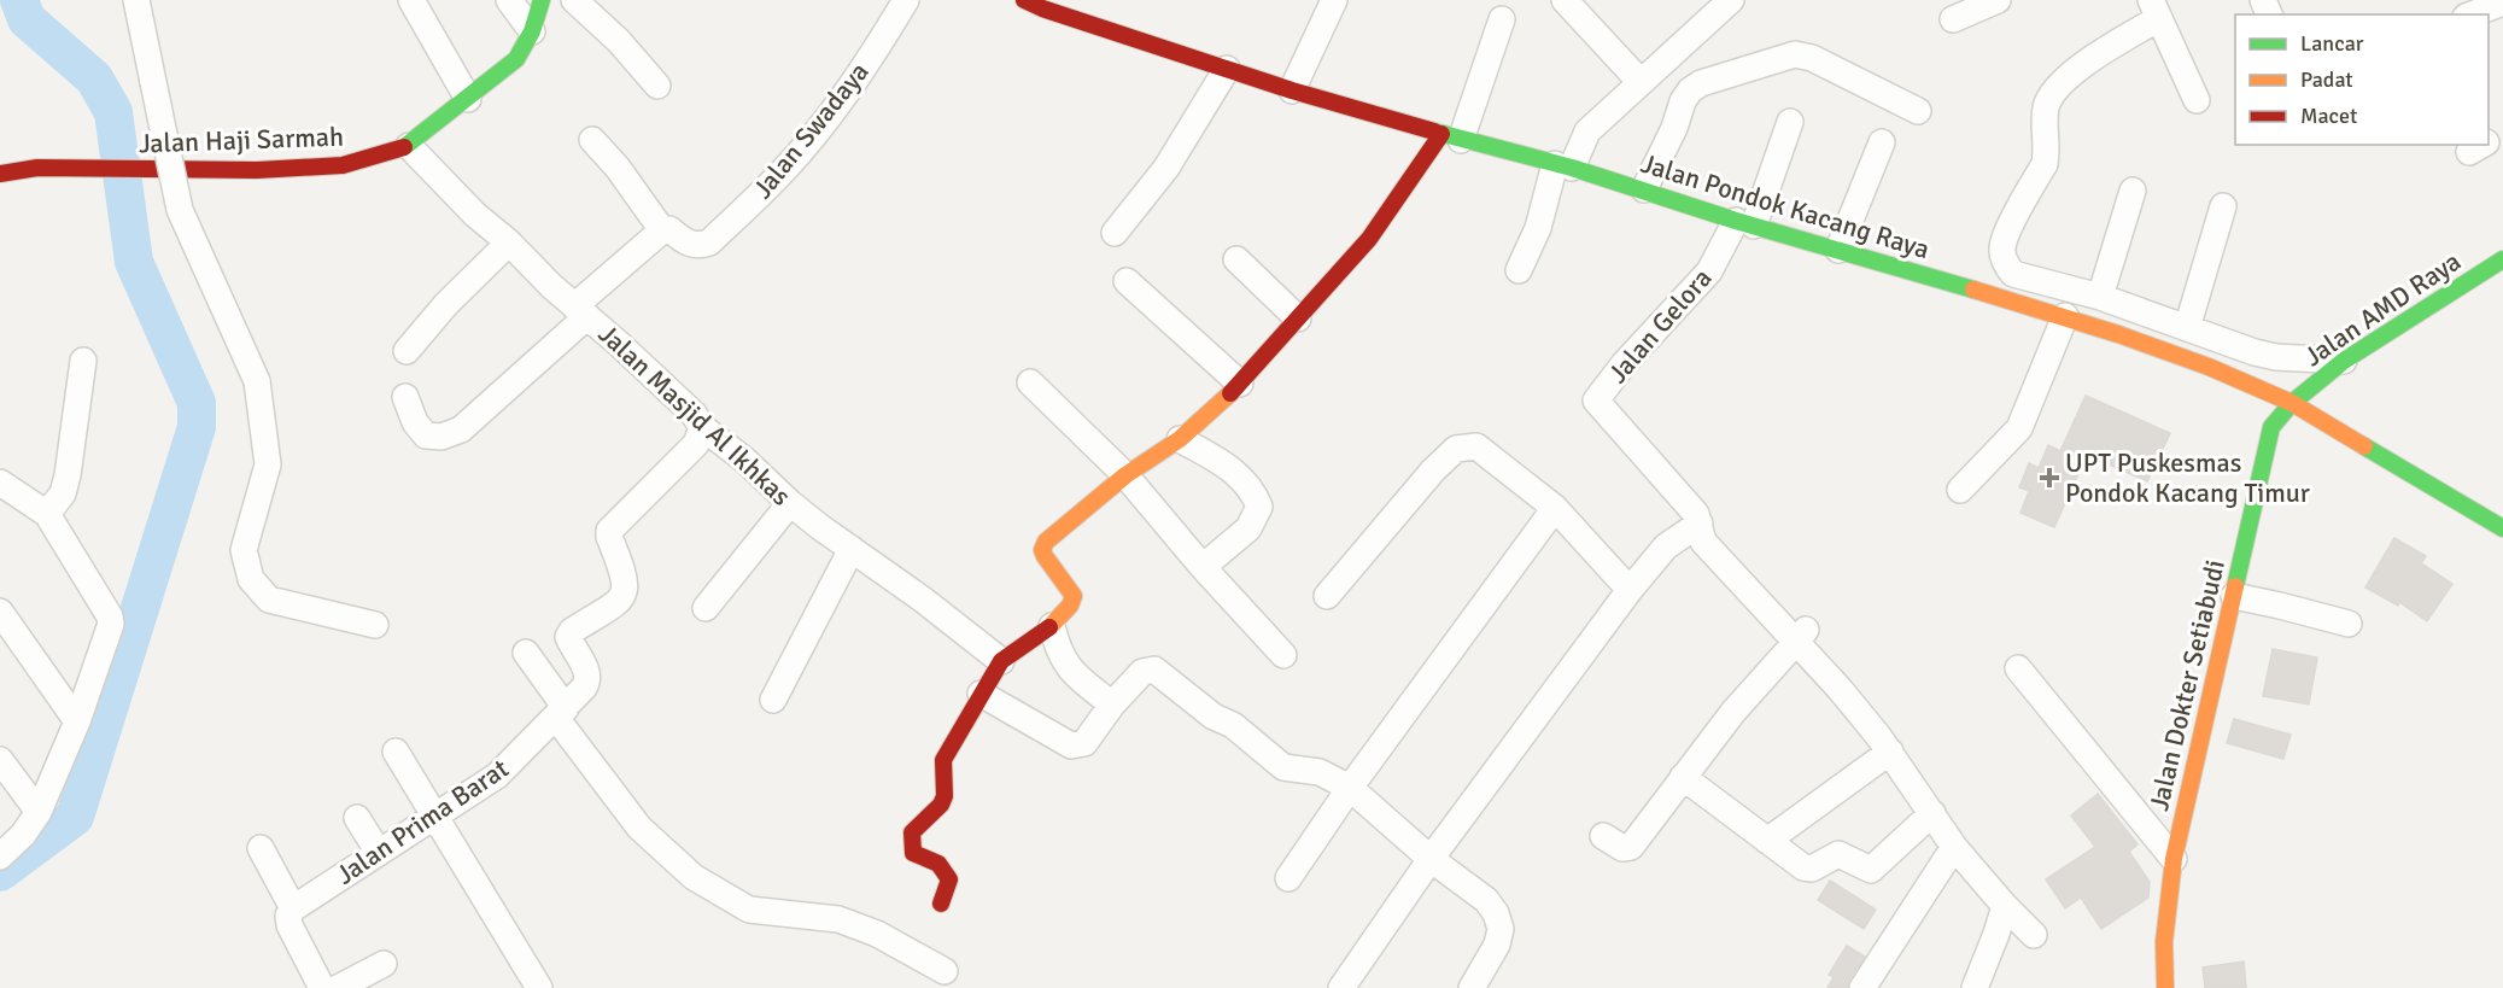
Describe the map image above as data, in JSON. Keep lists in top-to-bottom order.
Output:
{
  "streets": {
    "street": [
      "Jalan Swadaya",
      "Jalan Haji Sarmah",
      "Jalan Pondok Kacang Raya",
      "Jalan AMD Raya",
      "Jalan Gelora",
      "Jalan Masjid Al Ikhkas",
      "Jalan Dokter Setiabudi",
      "Jalan Prima Barat"
    ]
  },
  "crossings": [
    ["Jalan Haji Sarmah", "Jalan Masjid Al Ikhkas"],
    ["Jalan Pondok Kacang Raya", "Jalan AMD Raya"],
    ["Jalan Pondok Kacang Raya", "Jalan Gelora"],
    ["Jalan Pondok Kacang Raya", "Jalan Dokter Setiabudi"],
    ["Jalan AMD Raya", "Jalan Dokter Setiabudi"],
    ["Jalan Masjid Al Ikhkas", "Jalan Prima Barat"]
  ],
  "places": {
    "health": ["UPT Puskesmas Pondok Kacang Timur"]
  },
  "legend": ["Lancar", "Padat", "Macet"]
}
